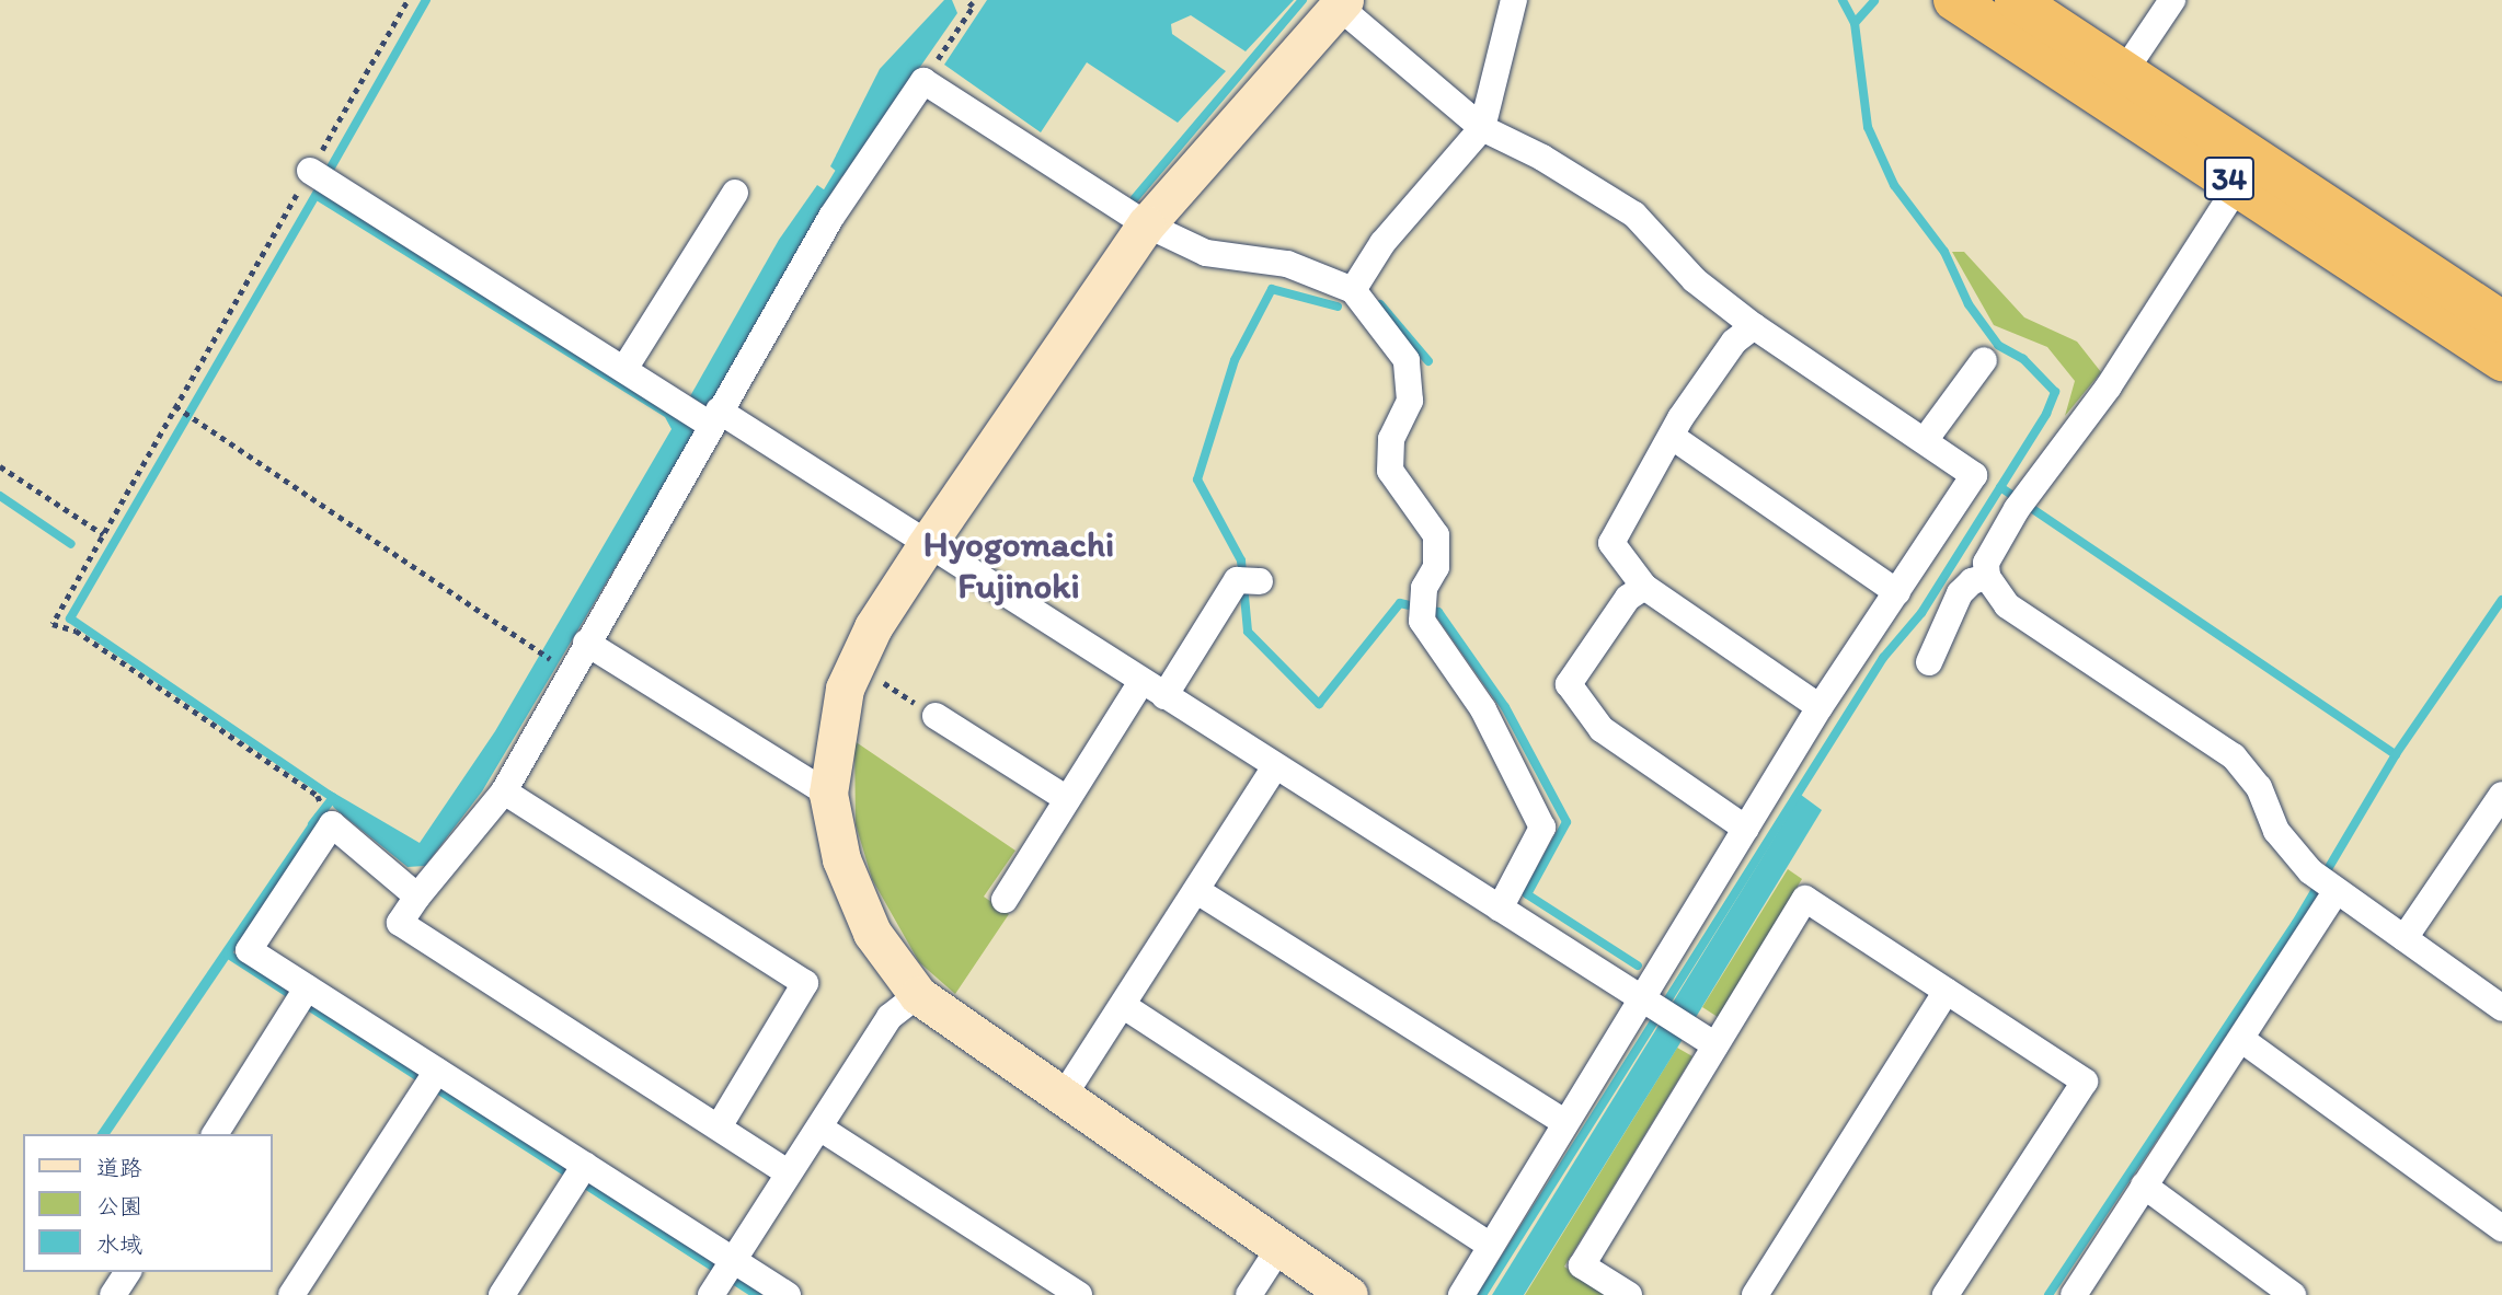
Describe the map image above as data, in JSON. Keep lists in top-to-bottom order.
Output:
{
  "streets": {
    "highway": ["34"]
  },
  "districts": ["Hyogomachi Fujinoki"],
  "legend": ["道路", "公園", "水域"]
}
